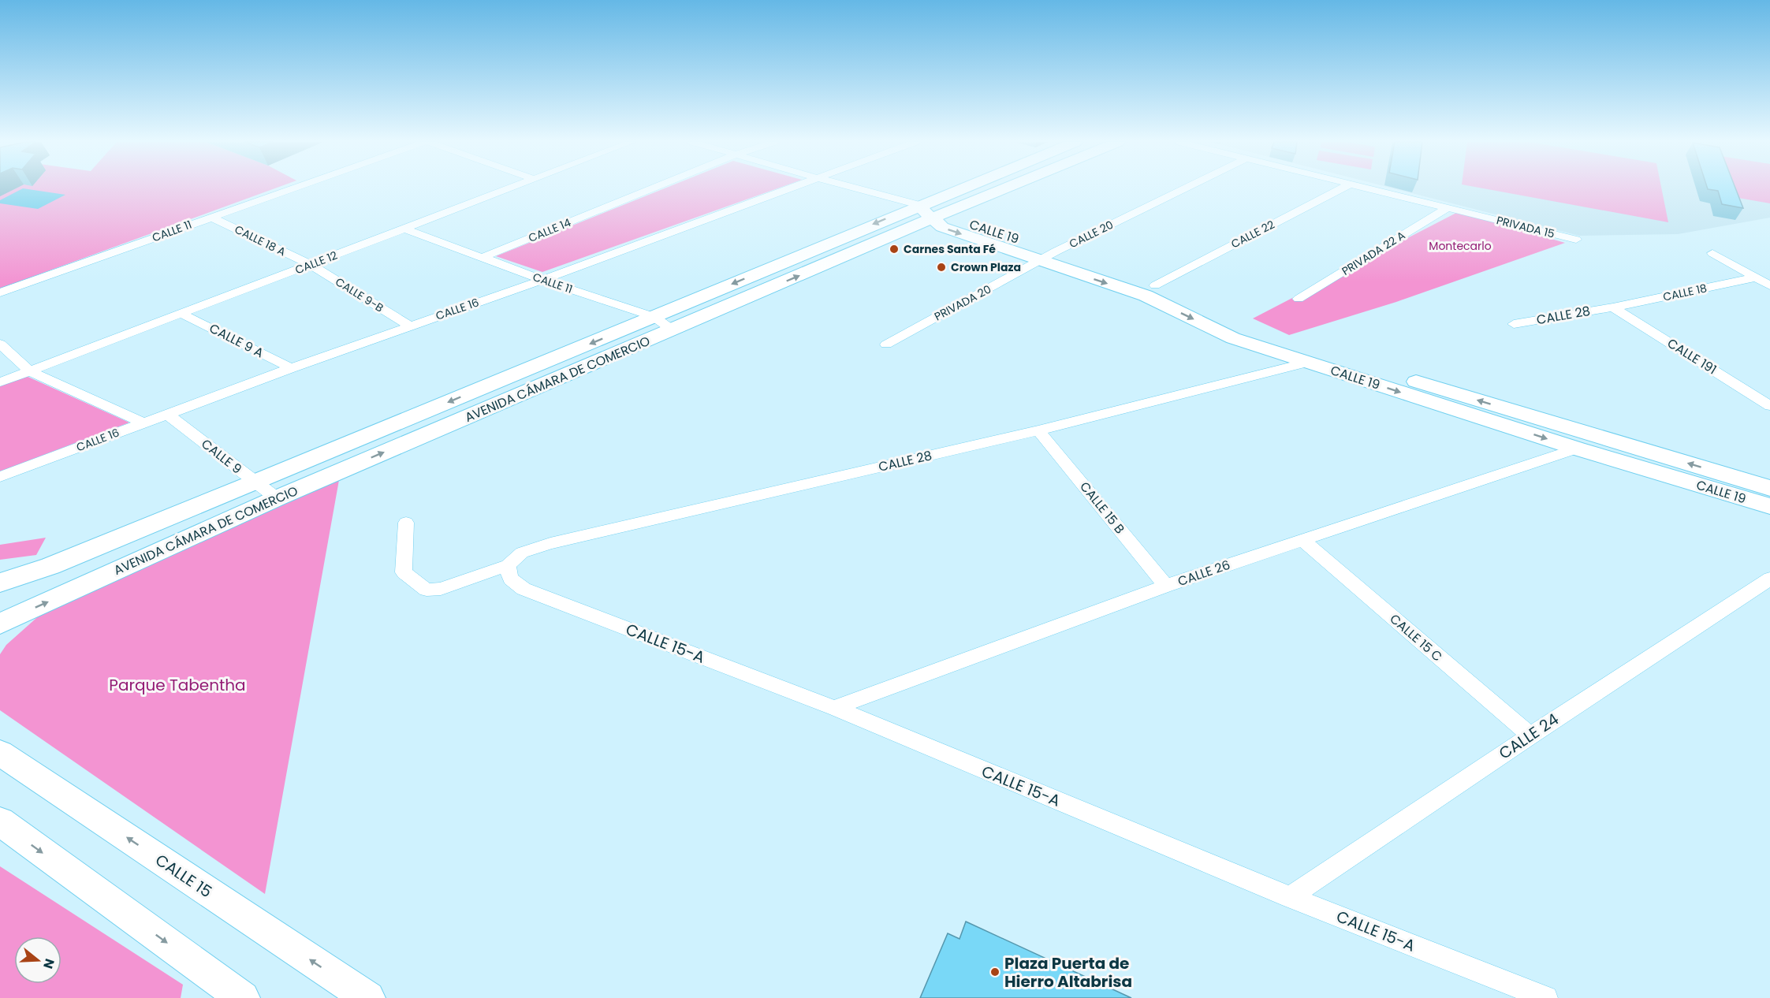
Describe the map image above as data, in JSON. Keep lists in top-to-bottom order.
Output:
{
  "streets": {
    "main road": ["CALLE 19", "AVENIDA CÁMARA DE COMERCIO", "CALLE 15"],
    "street": [
      "PRIVADA 15",
      "CALLE 14",
      "CALLE 11",
      "CALLE 20",
      "CALLE 22",
      "CALLE 18 A",
      "PRIVADA 22 A",
      "CALLE 12",
      "CALLE 18",
      "CALLE 9-B",
      "PRIVADA 20",
      "CALLE 16",
      "CALLE 28",
      "CALLE 9 A",
      "CALLE 191",
      "CALLE 9",
      "CALLE 15 B",
      "CALLE 26",
      "CALLE 15 C",
      "CALLE 15-A",
      "CALLE 24"
    ]
  },
  "crossings": [
    ["PRIVADA 15", "PRIVADA 22 A"],
    ["CALLE 14", "CALLE 11"],
    ["CALLE 11", "CALLE 18 A"],
    ["CALLE 11", "CALLE 12"],
    ["CALLE 11", "CALLE 16"],
    ["CALLE 11", "AVENIDA CÁMARA DE COMERCIO"],
    ["CALLE 19", "CALLE 20"],
    ["CALLE 19", "CALLE 22"],
    ["CALLE 19", "PRIVADA 20"],
    ["CALLE 19", "CALLE 28"],
    ["CALLE 19", "AVENIDA CÁMARA DE COMERCIO"],
    ["CALLE 19", "CALLE 26"],
    ["CALLE 20", "PRIVADA 20"],
    ["CALLE 18 A", "CALLE 12"],
    ["CALLE 18 A", "CALLE 9-B"],
    ["CALLE 12", "CALLE 9-B"],
    ["CALLE 12", "CALLE 9 A"],
    ["CALLE 18", "CALLE 28"],
    ["CALLE 18", "CALLE 191"],
    ["CALLE 9-B", "CALLE 16"],
    ["CALLE 16", "CALLE 9 A"],
    ["CALLE 16", "CALLE 9"],
    ["CALLE 28", "CALLE 191"],
    ["CALLE 28", "CALLE 15 B"],
    ["CALLE 28", "CALLE 15-A"],
    ["AVENIDA CÁMARA DE COMERCIO", "CALLE 9"],
    ["CALLE 15 B", "CALLE 26"],
    ["CALLE 26", "CALLE 15 C"],
    ["CALLE 26", "CALLE 15-A"],
    ["CALLE 15 C", "CALLE 24"],
    ["CALLE 15-A", "CALLE 24"]
  ],
  "parks": ["Montecarlo", "Parque Tabentha"],
  "places": ["Carnes Santa Fé", "Crown Plaza", "Plaza Puerta de Hierro Altabrisa"],
  "north": "right"
}
